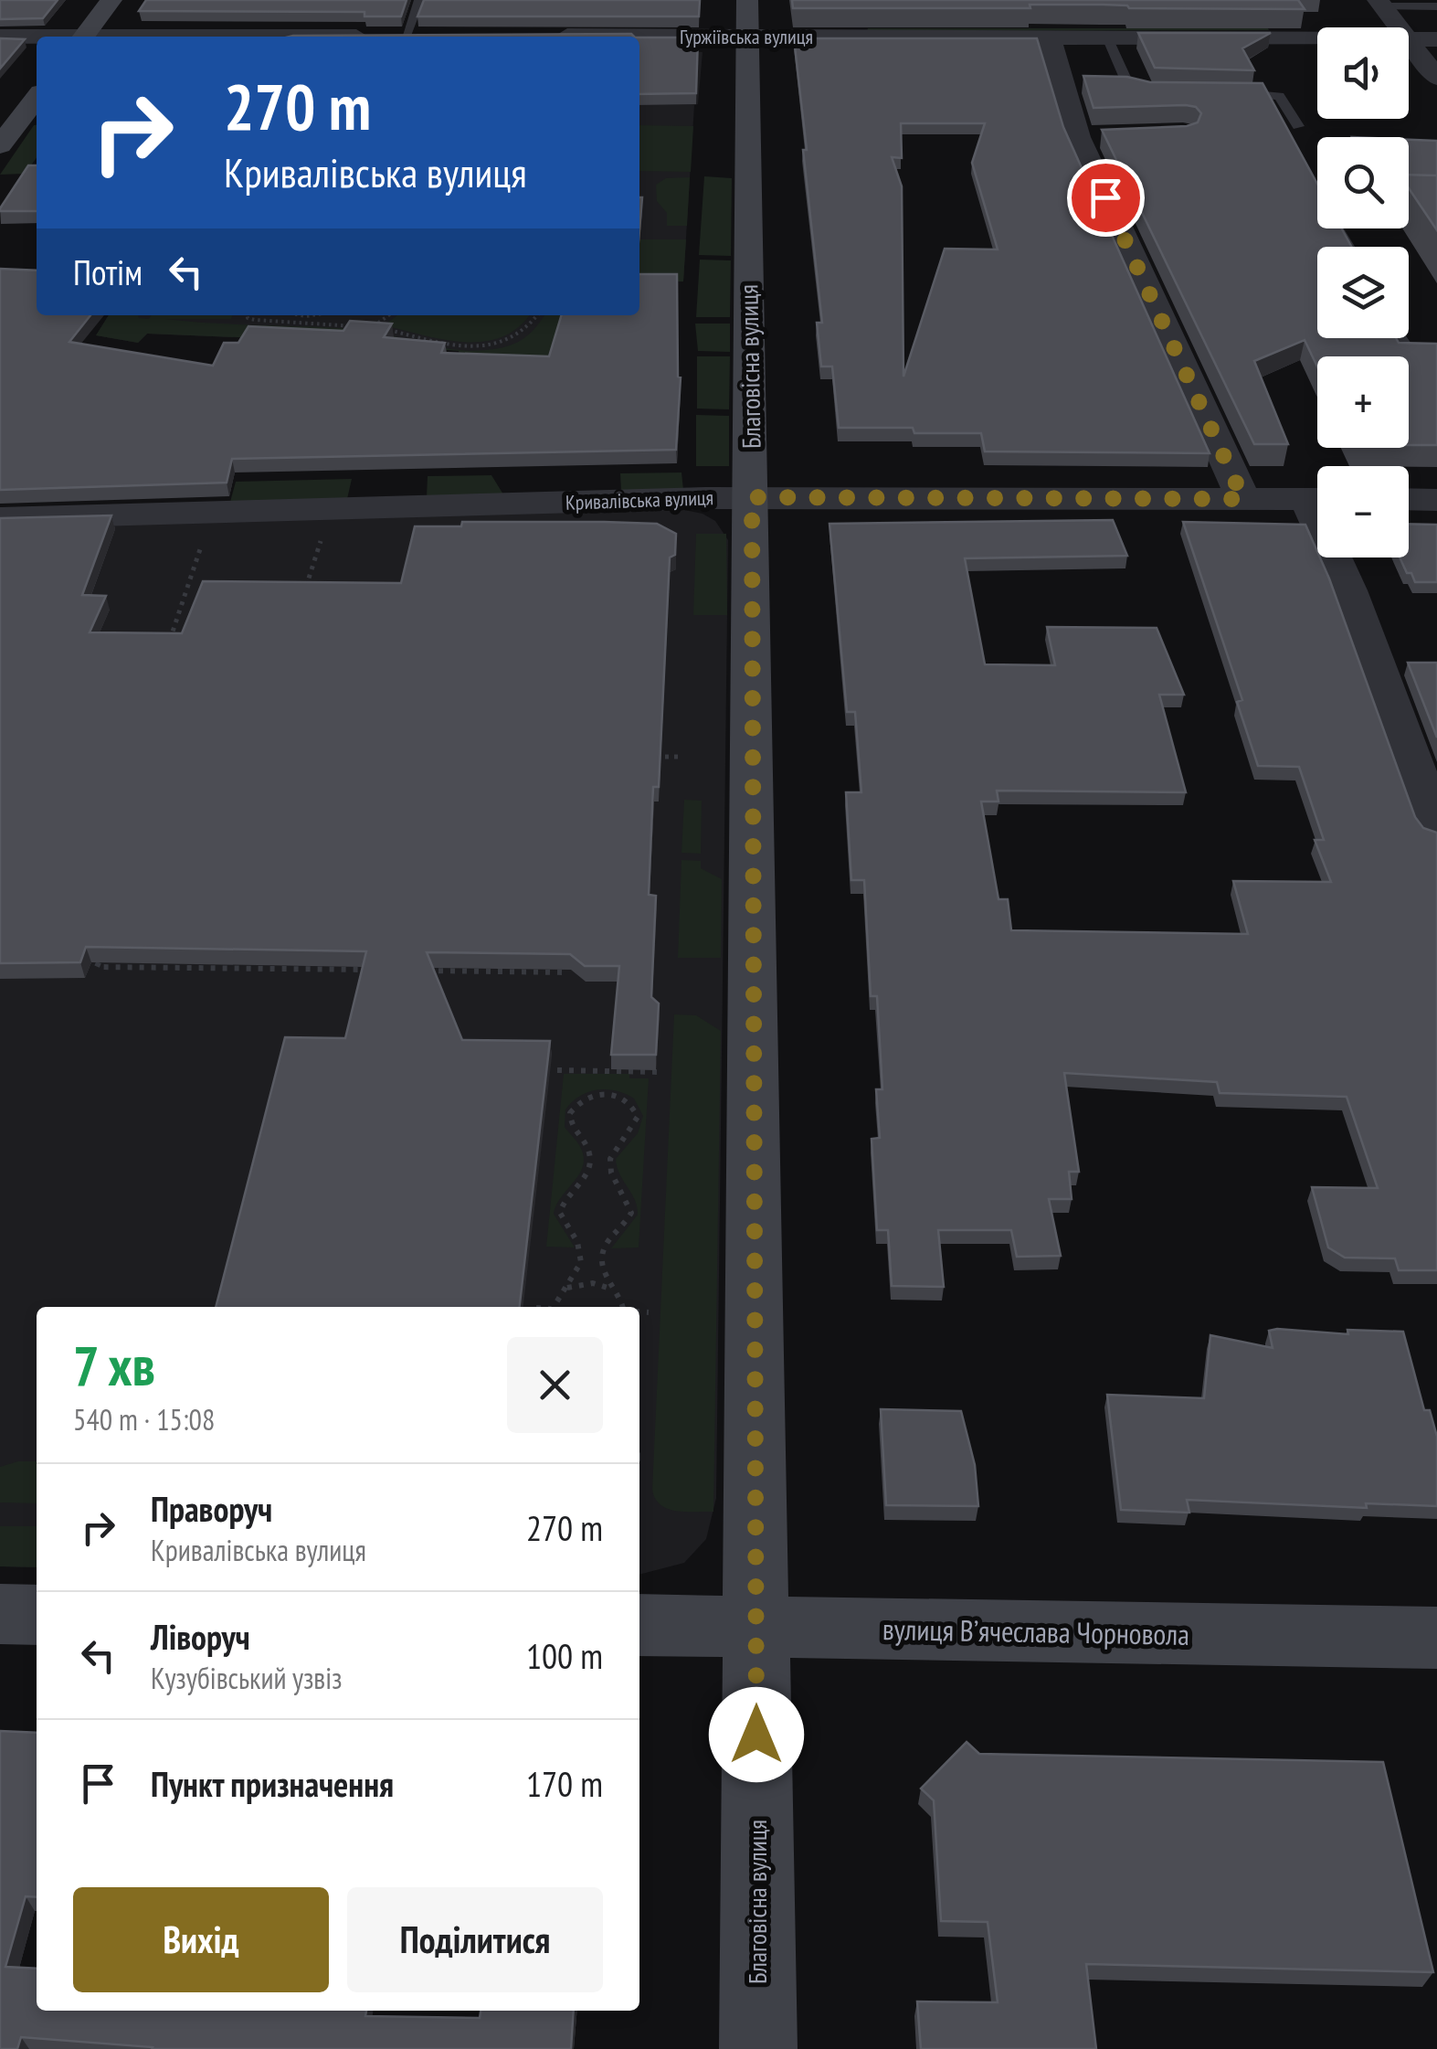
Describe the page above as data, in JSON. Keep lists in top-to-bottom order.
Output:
{
  "streets": {
    "main road": ["Благовісна вулиця", "вулиця Вʼячеслава Чорновола"],
    "street": ["Гуржіївська вулиця", "Кривалівська вулиця"]
  },
  "crossings": [
    ["Гуржіївська вулиця", "Благовісна вулиця"],
    ["Благовісна вулиця", "Кривалівська вулиця"],
    ["Благовісна вулиця", "вулиця Вʼячеслава Чорновола"]
  ],
  "page": {
    "map_buttons": ["+", "−"],
    "turn": ["270 m", "Кривалівська вулиця"],
    "then": "Потім",
    "heading": ["7 хв", "540 m · 15:08"],
    "list": [
      {
        "name": "Праворуч",
        "note": "Кривалівська вулиця",
        "value": "270 m"
      },
      {
        "name": "Ліворуч",
        "note": "Кузубівський узвіз",
        "value": "100 m"
      },
      {
        "name": "Пункт призначення",
        "value": "170 m"
      }
    ],
    "buttons": ["Вихід", "Поділитися"]
  }
}
